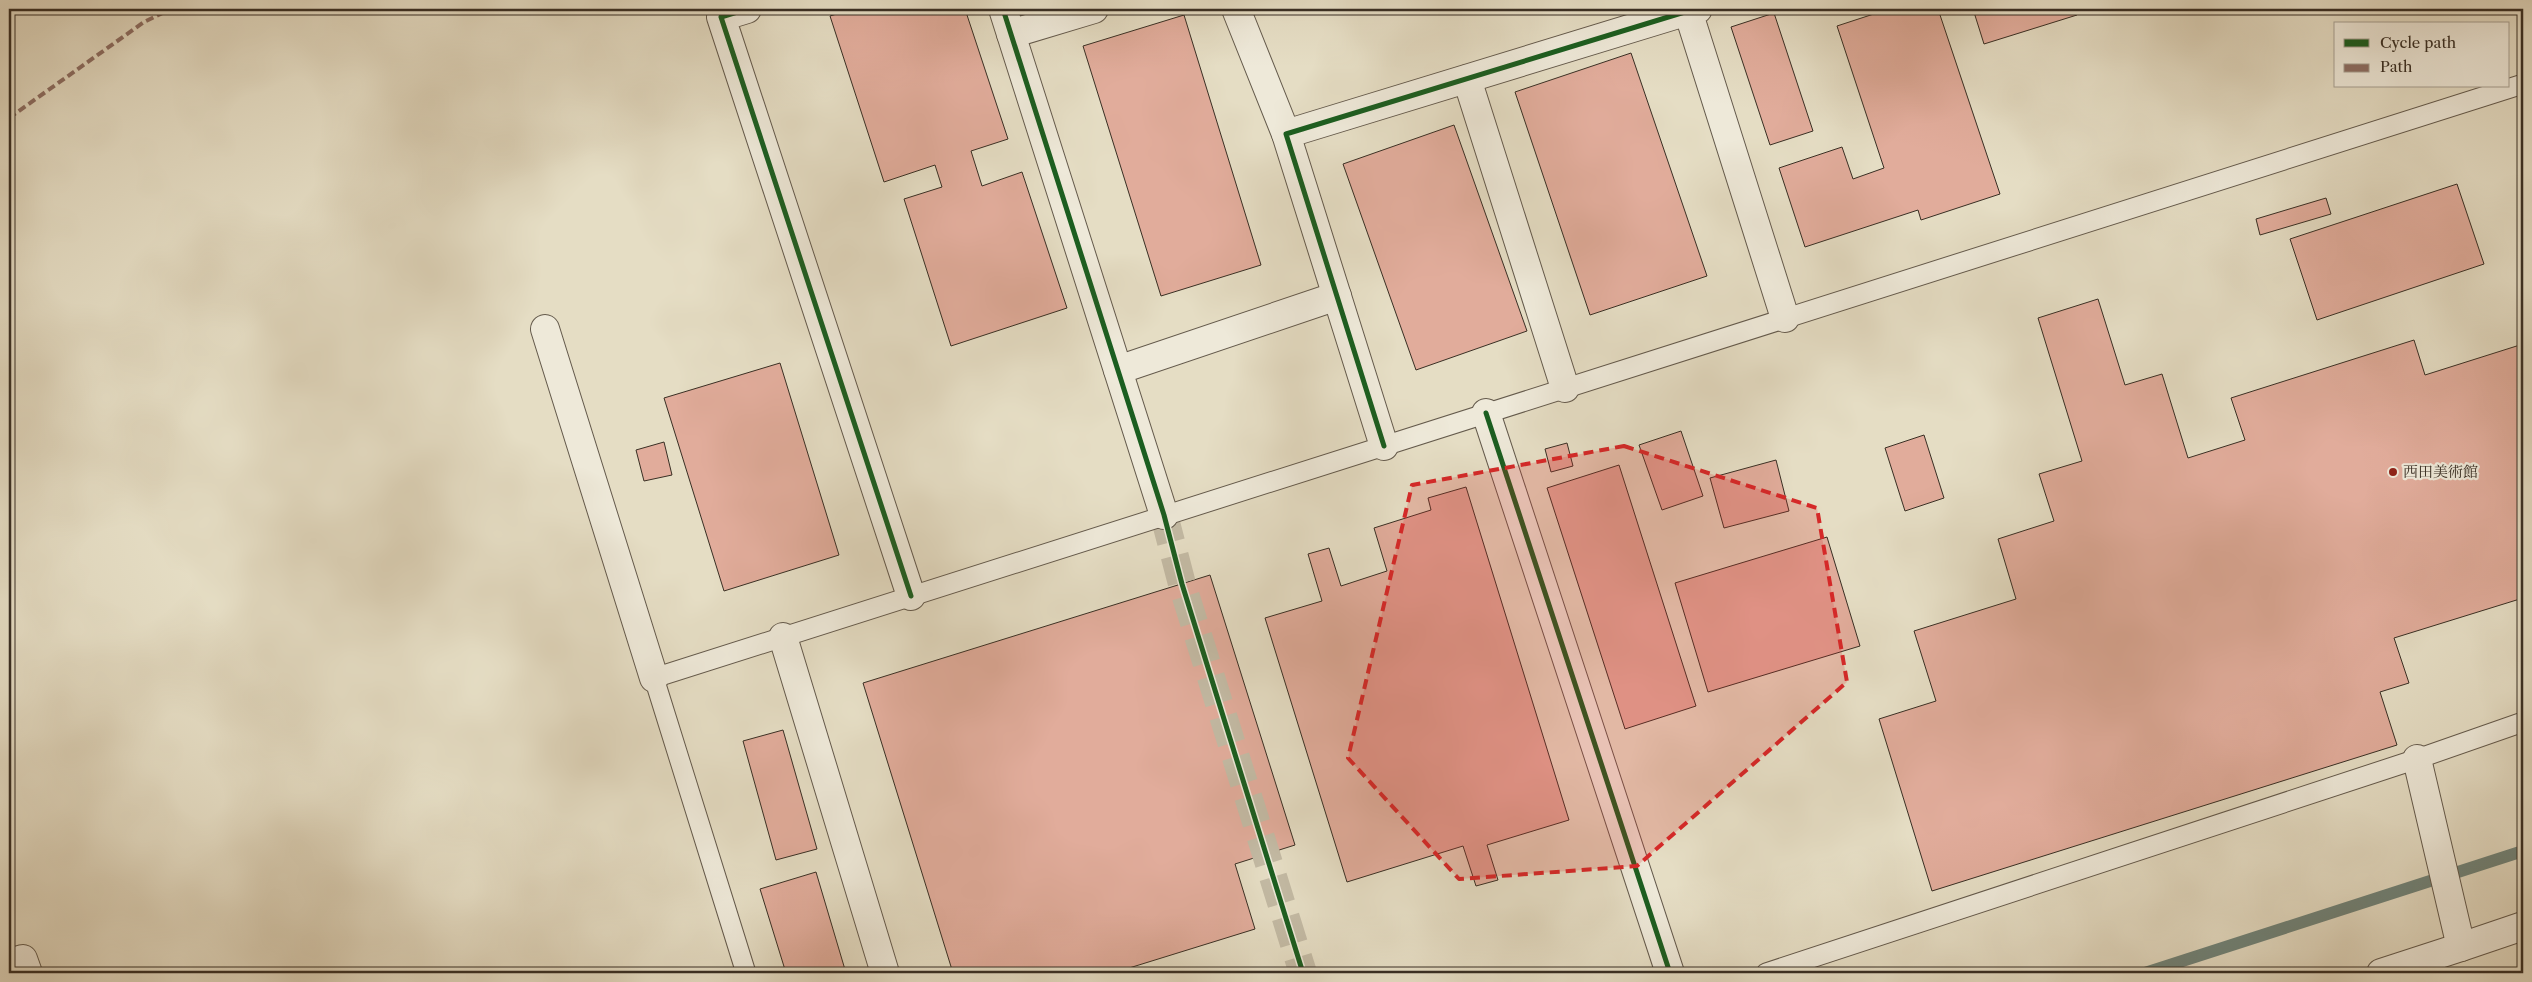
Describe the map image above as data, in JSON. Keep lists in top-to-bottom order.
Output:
{
  "places": ["西田美術館"],
  "legend": ["Cycle path", "Path"]
}
